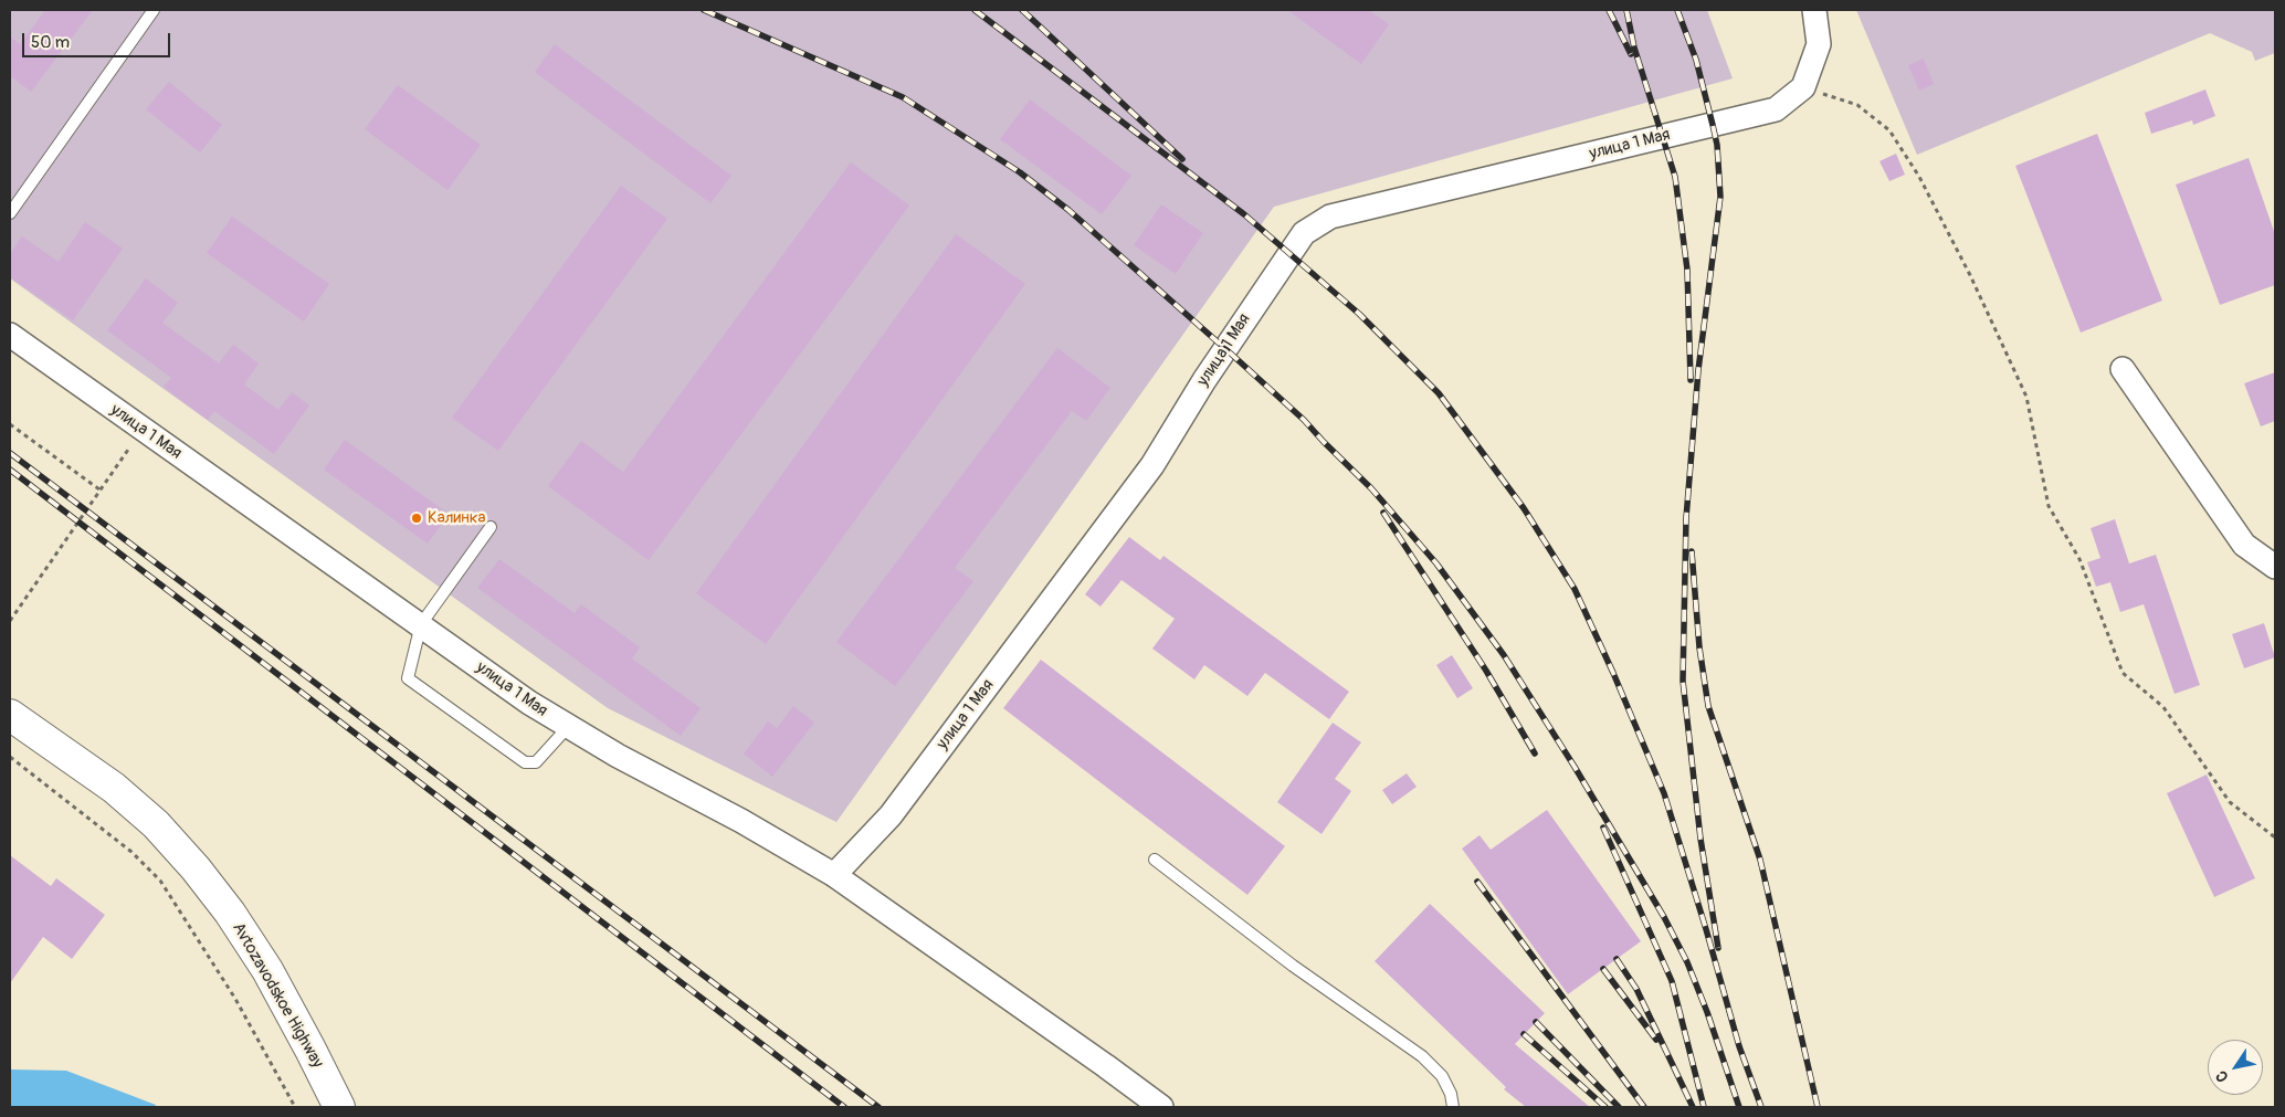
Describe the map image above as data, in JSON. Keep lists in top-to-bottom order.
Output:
{
  "streets": {
    "main road": ["Avtozavodskoe Highway"],
    "street": ["улица 1 Мая"]
  },
  "places": ["Калинка"],
  "scale_bar": "50 m",
  "north": "bottom left"
}
